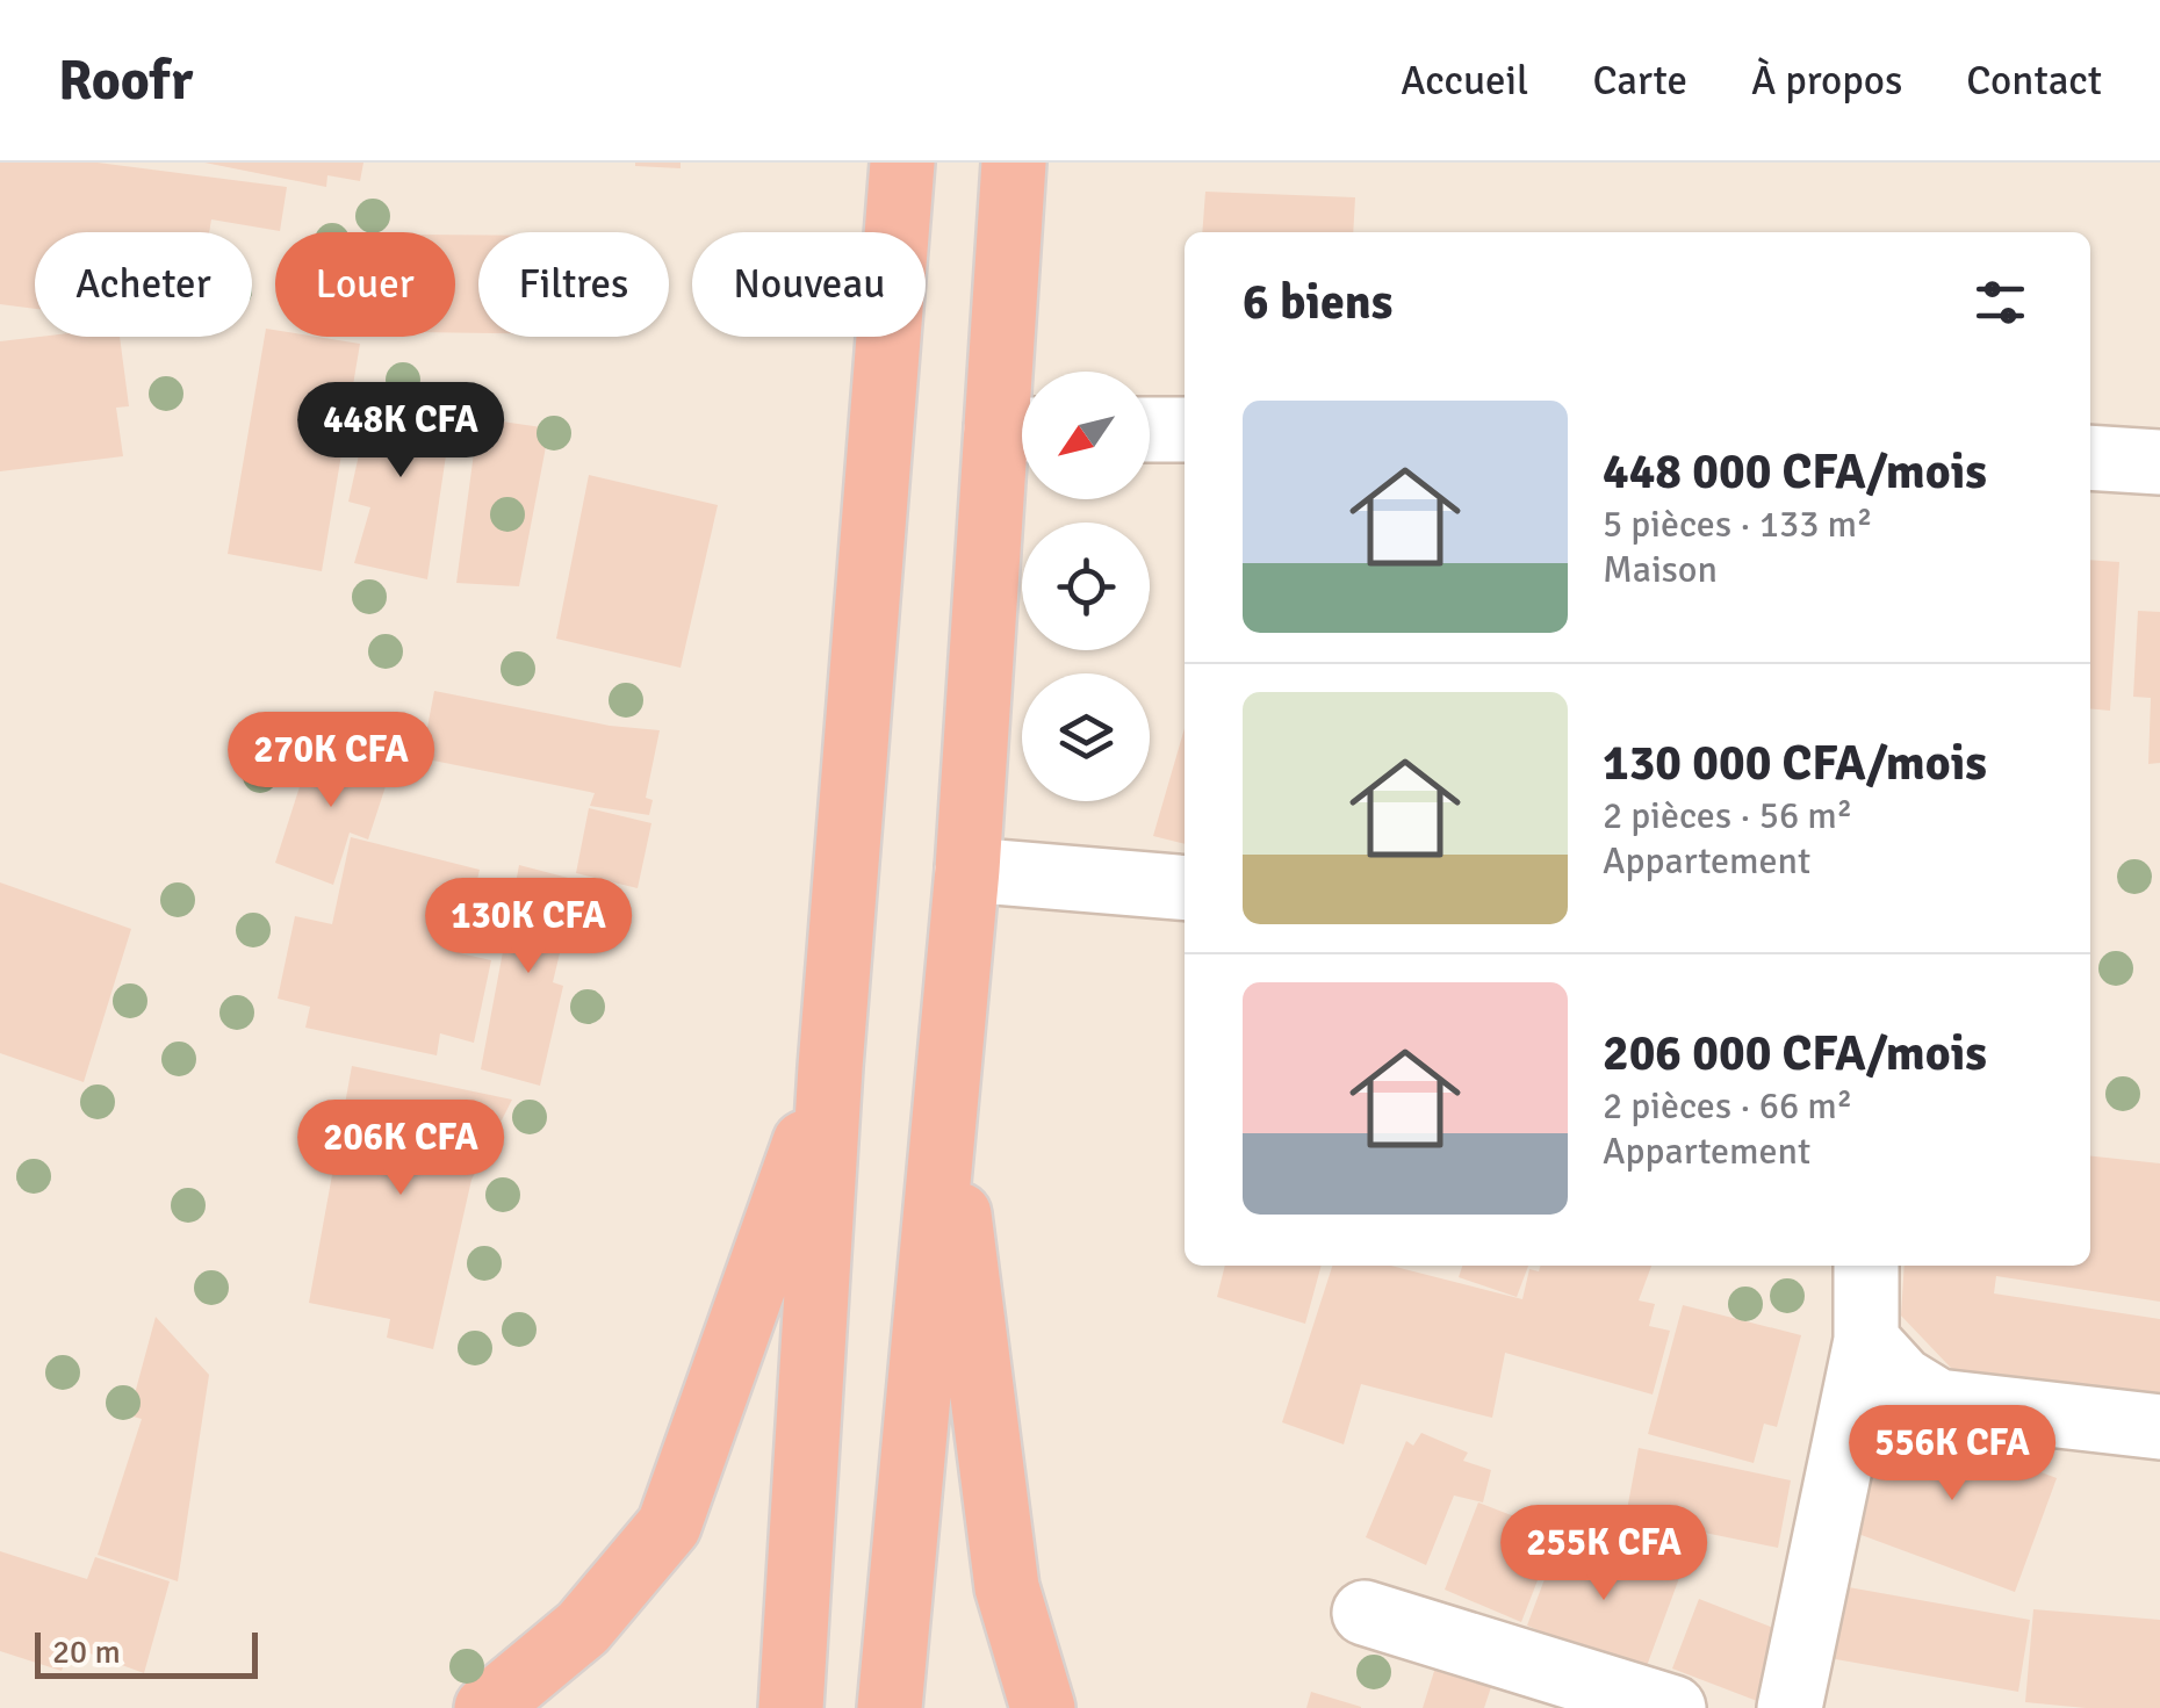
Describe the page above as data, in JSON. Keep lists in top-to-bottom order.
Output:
{
  "scale_bar": "20 m",
  "north": "bottom left",
  "page": {
    "header": "Roofr",
    "nav": [
      "Accueil",
      "Carte",
      "À propos",
      "Contact"
    ],
    "chip": [
      "Acheter",
      "Louer",
      "Filtres",
      "Nouveau"
    ],
    "heading": "6 biens",
    "list": [
      {
        "name": "448 000 CFA/mois",
        "note": "5 pièces · 133 m² · Maison"
      },
      {
        "name": "130 000 CFA/mois",
        "note": "2 pièces · 56 m² · Appartement"
      },
      {
        "name": "206 000 CFA/mois",
        "note": "2 pièces · 66 m² · Appartement"
      }
    ],
    "price": [
      "448K CFA",
      "270K CFA",
      "130K CFA",
      "206K CFA",
      "556K CFA",
      "255K CFA"
    ],
    "scale": "20 m"
  }
}
